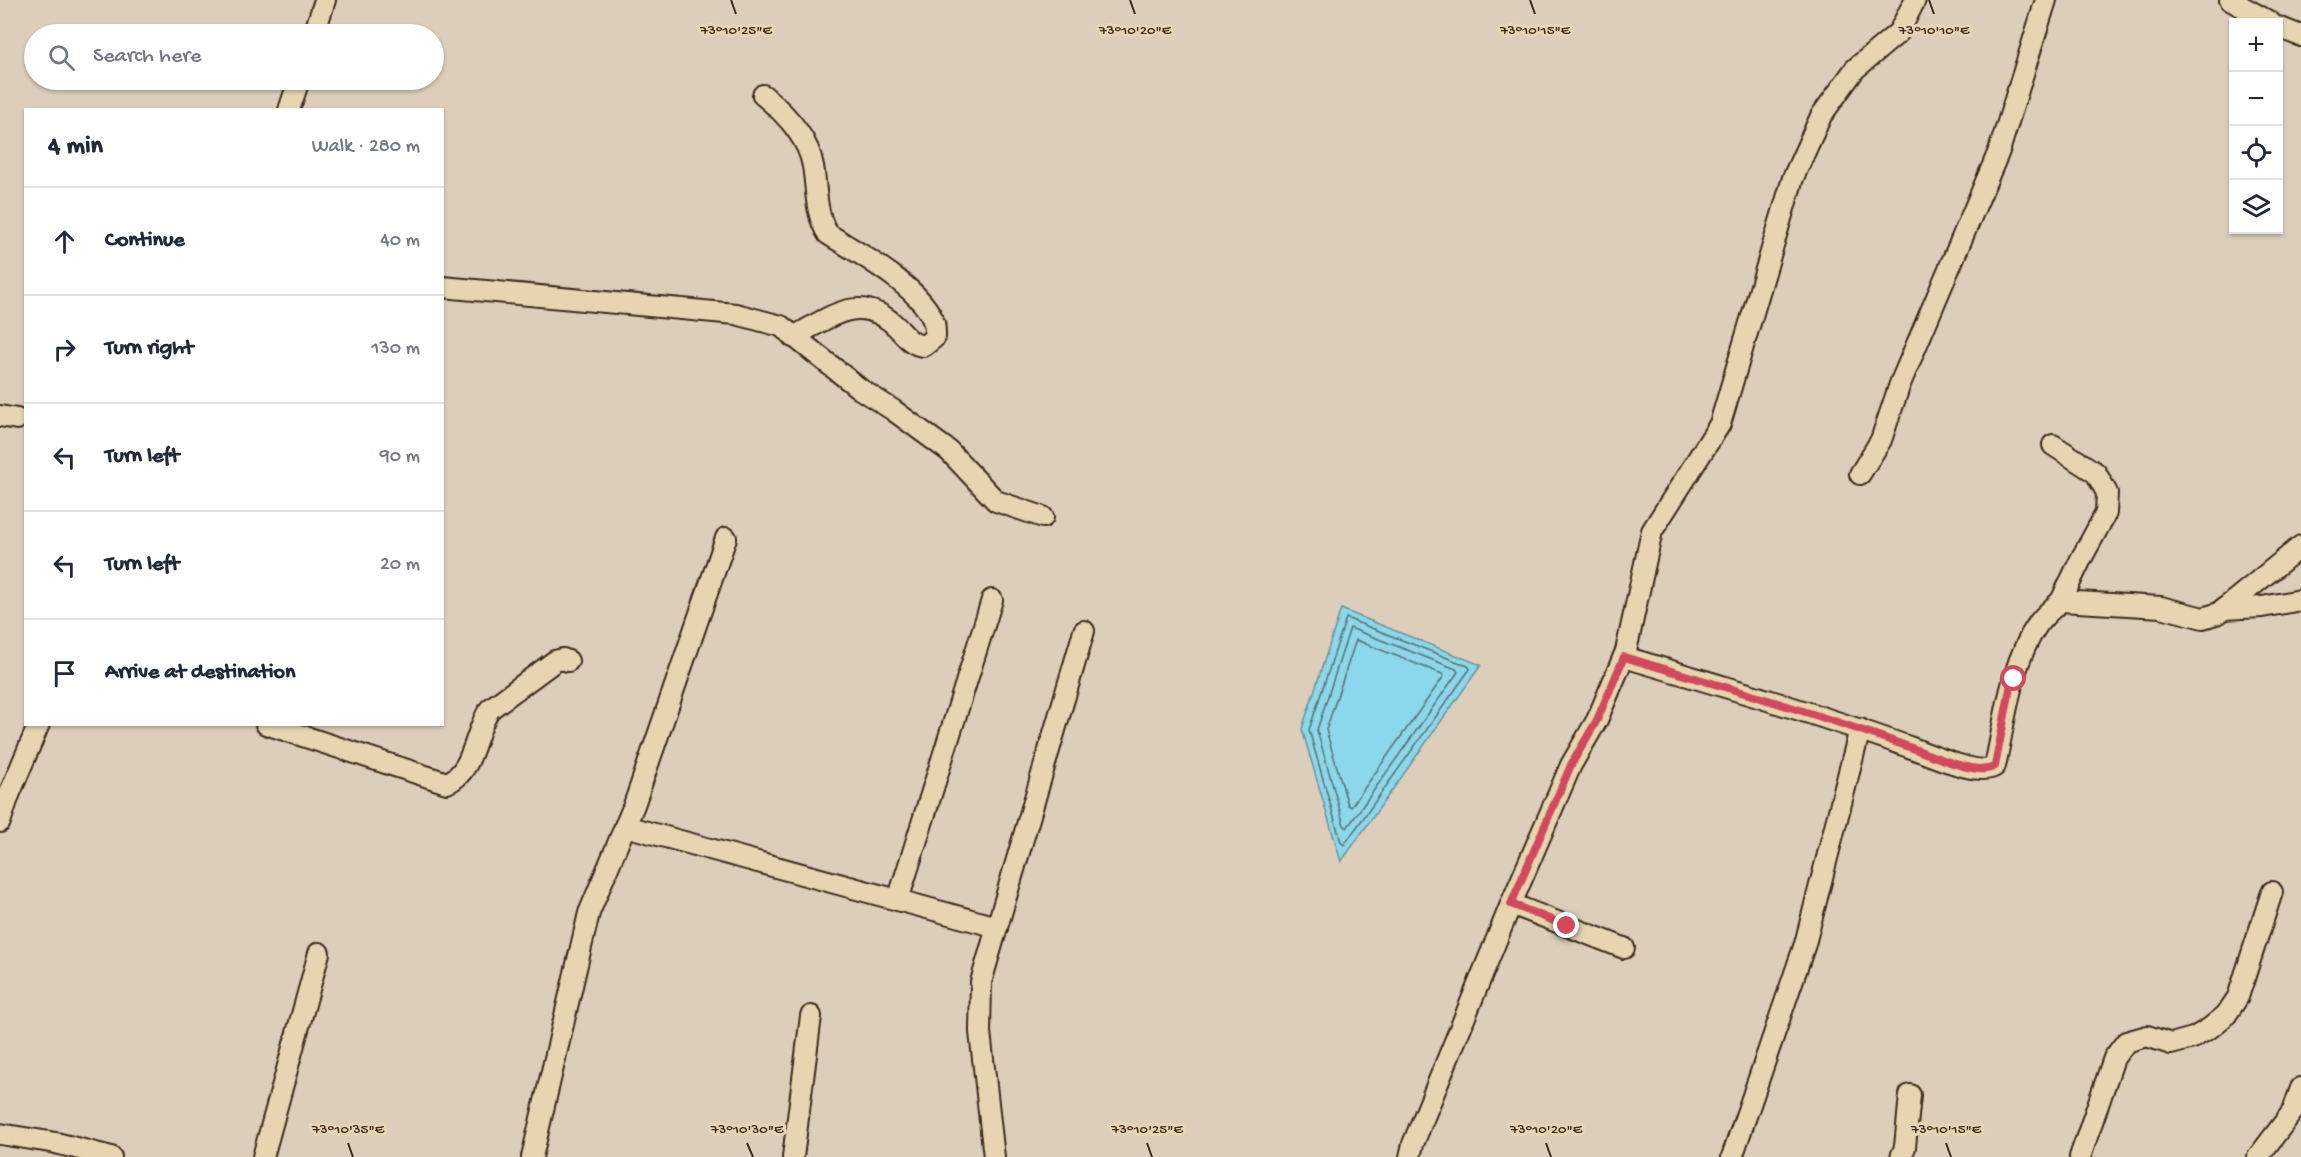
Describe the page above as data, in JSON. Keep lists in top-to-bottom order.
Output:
{
  "page": {
    "map_buttons": ["+", "−"],
    "search": "Search here",
    "heading": ["4 min", "Walk · 280 m"],
    "list": [
      ["Continue", "40 m"],
      ["Turn right", "130 m"],
      ["Turn left", "90 m"],
      ["Turn left", "20 m"],
      "Arrive at destination"
    ]
  },
  "coordinates": [
    "73°10'25\"E",
    "73°10'20\"E",
    "73°10'15\"E",
    "73°10'10\"E",
    "73°10'35\"E",
    "73°10'30\"E"
  ]
}
